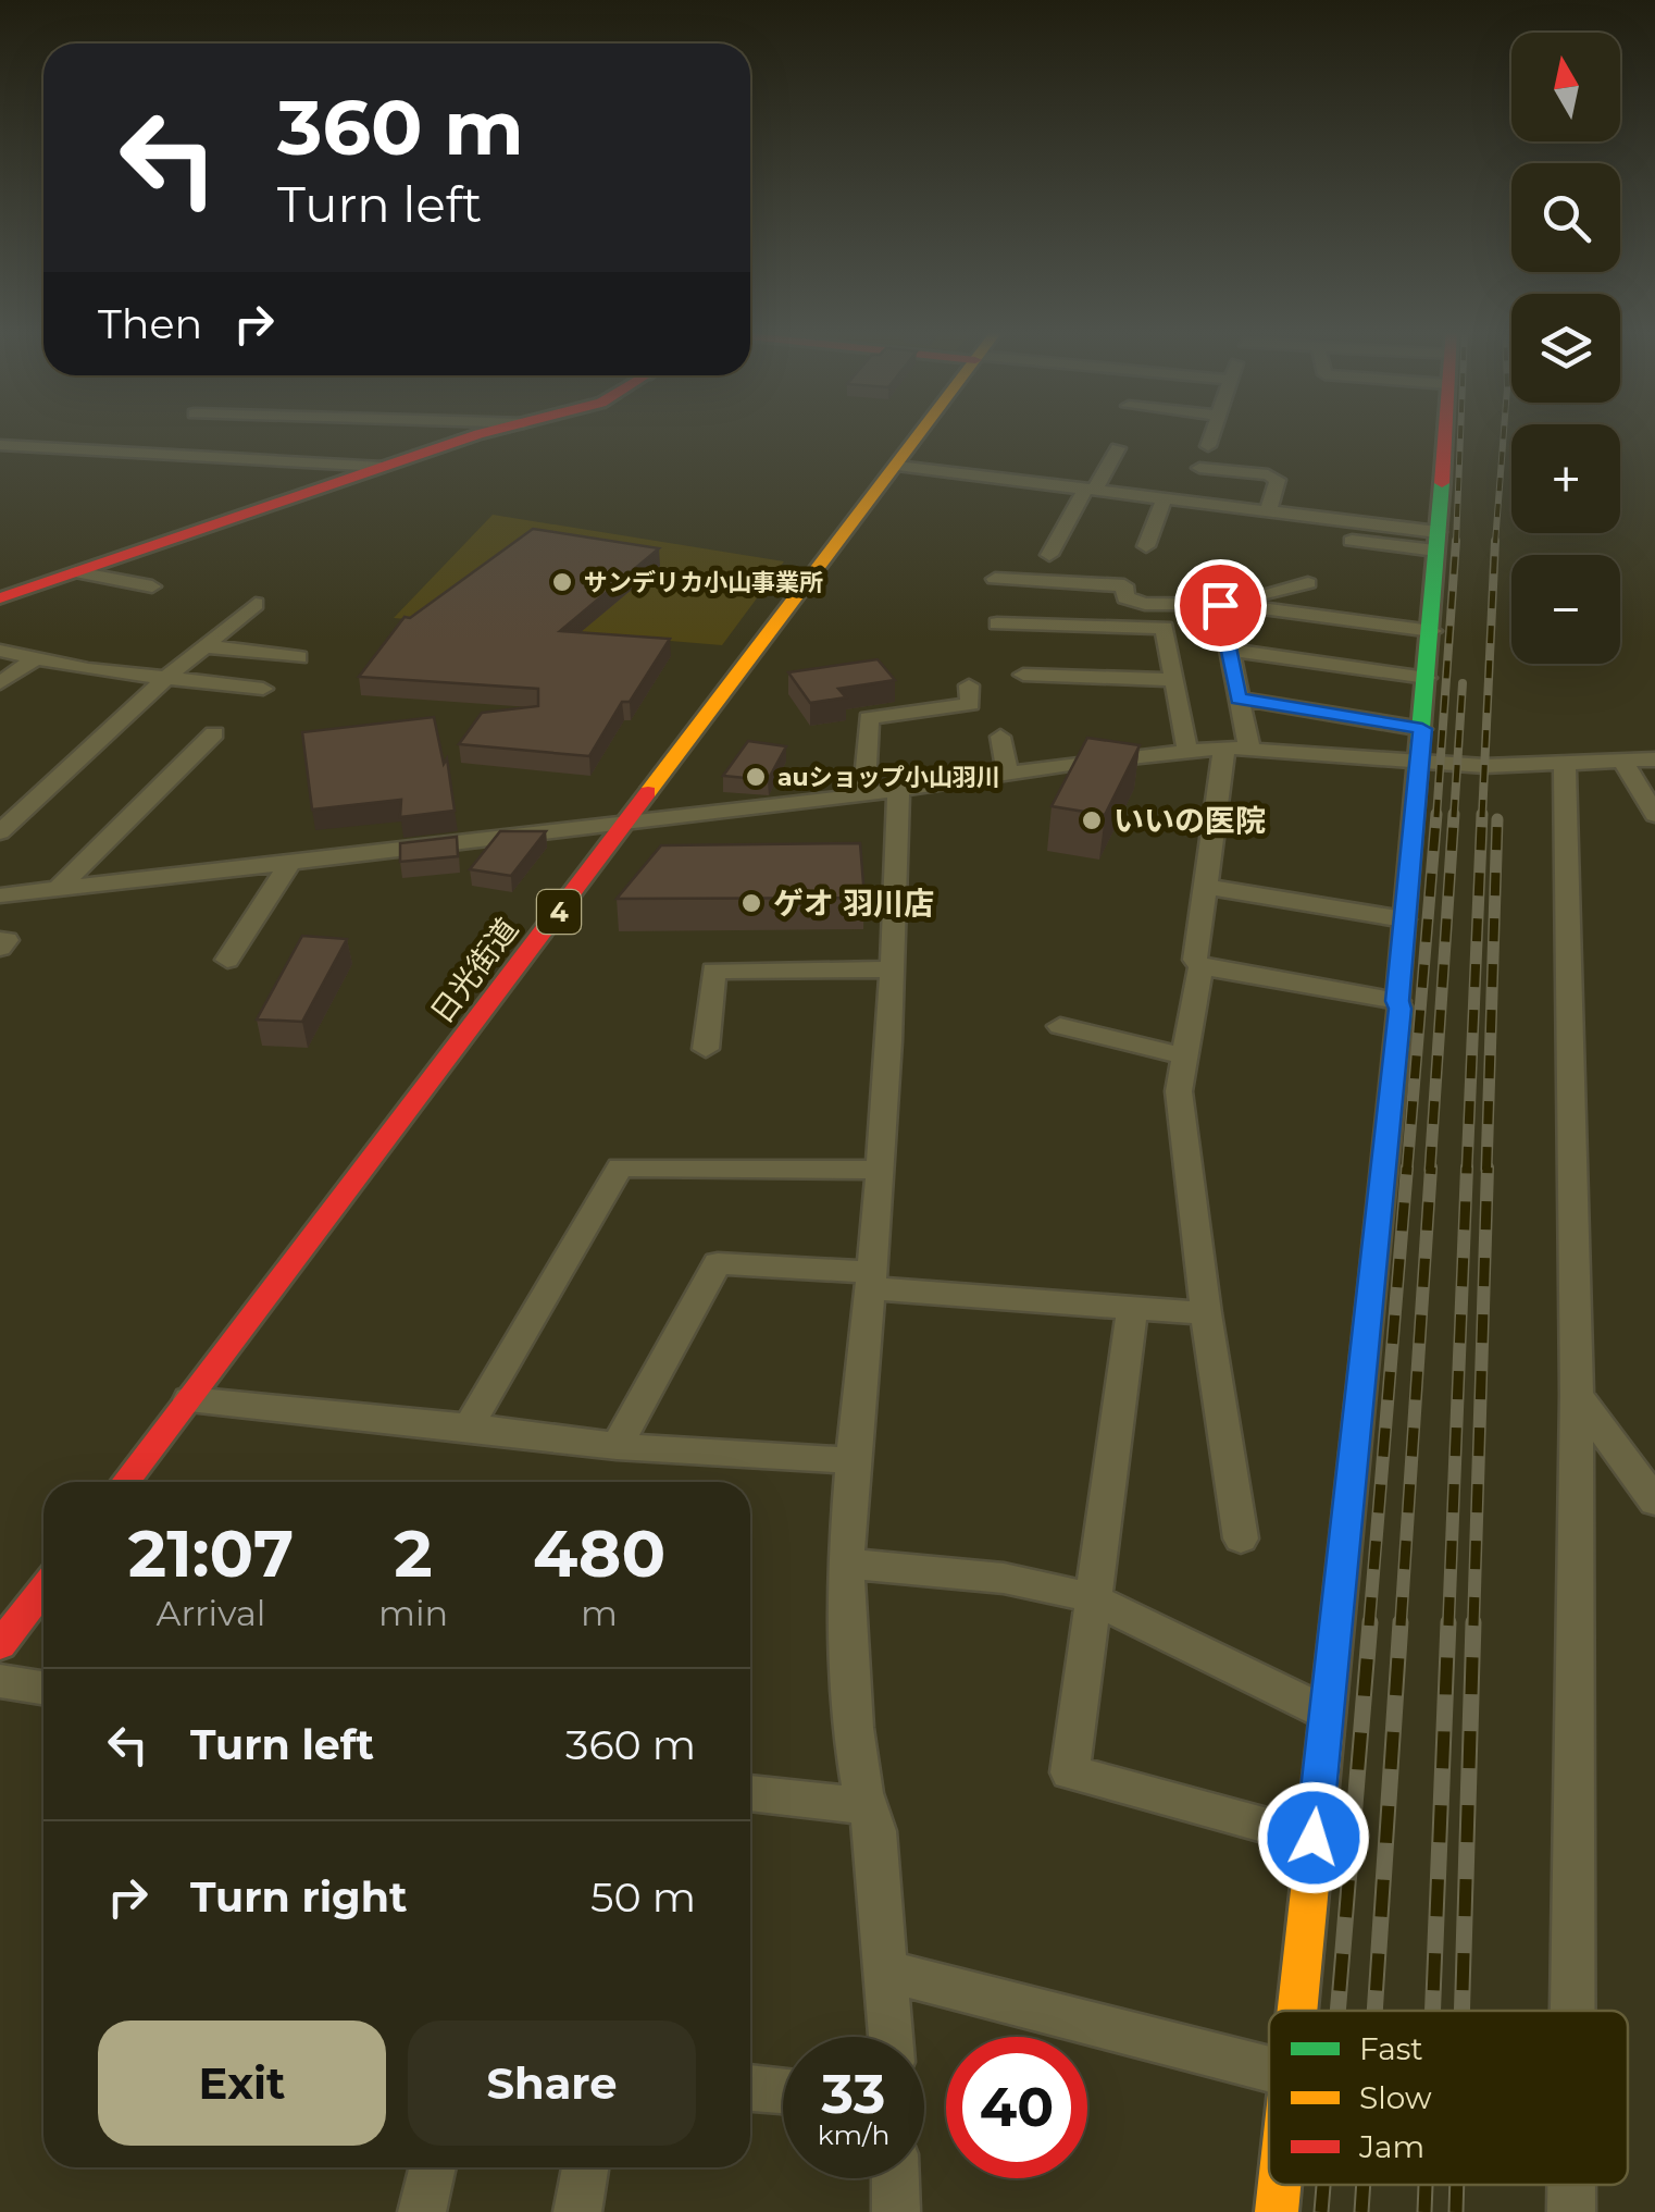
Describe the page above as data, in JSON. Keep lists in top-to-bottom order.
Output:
{
  "streets": {
    "main road": ["4", "日光街道"]
  },
  "places": [
    "サンデリカ小山事業所",
    "auショップ小山羽川",
    "いいの医院",
    "ゲオ 羽川店"
  ],
  "legend": ["Fast", "Slow", "Jam"],
  "north": "top",
  "page": {
    "map_buttons": ["+", "−"],
    "turn": ["360 m", "Turn left"],
    "then": "Then",
    "eta": [
      "21:07",
      "Arrival",
      "2",
      "min",
      "480",
      "m"
    ],
    "list": [
      {
        "name": "Turn left",
        "value": "360 m"
      },
      {
        "name": "Turn right",
        "value": "50 m"
      }
    ],
    "buttons": ["Exit", "Share"],
    "speed": "33 km/h",
    "limit": "40"
  }
}
